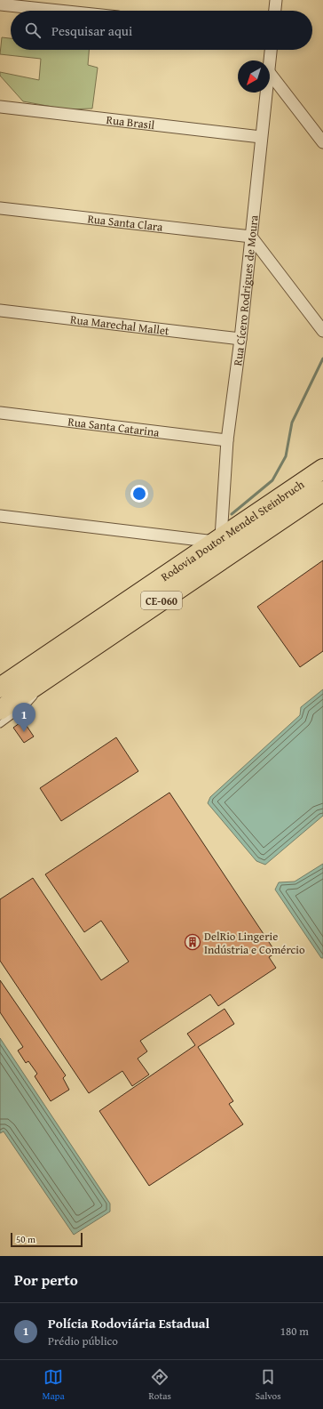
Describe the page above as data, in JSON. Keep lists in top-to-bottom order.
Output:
{
  "streets": {
    "highway": ["Rodovia Doutor Mendel Steinbruch", "CE-060"],
    "street": [
      "Rua Brasil",
      "Rua Santa Clara",
      "Rua Cícero Rodrigues de Moura",
      "Rua Marechal Mallet",
      "Rua Santa Catarina"
    ]
  },
  "crossings": [
    ["Rua Brasil", "Rua Cícero Rodrigues de Moura"],
    ["Rua Santa Clara", "Rua Cícero Rodrigues de Moura"],
    ["Rua Cícero Rodrigues de Moura", "Rua Marechal Mallet"],
    ["Rua Cícero Rodrigues de Moura", "Rua Santa Catarina"],
    ["Rua Cícero Rodrigues de Moura", "Rodovia Doutor Mendel Steinbruch"]
  ],
  "places": {
    "building": ["DelRio Lingerie Indústria e Comércio"]
  },
  "scale_bar": "50 m",
  "north": "bottom left",
  "page": {
    "search": "Pesquisar aqui",
    "pins": "1",
    "scale": "50 m",
    "heading": "Por perto",
    "list": [
      {
        "mark": "1",
        "name": "Polícia Rodoviária Estadual",
        "note": "Prédio público",
        "value": "180 m"
      }
    ],
    "nav": ["Mapa", "Rotas", "Salvos"]
  }
}
